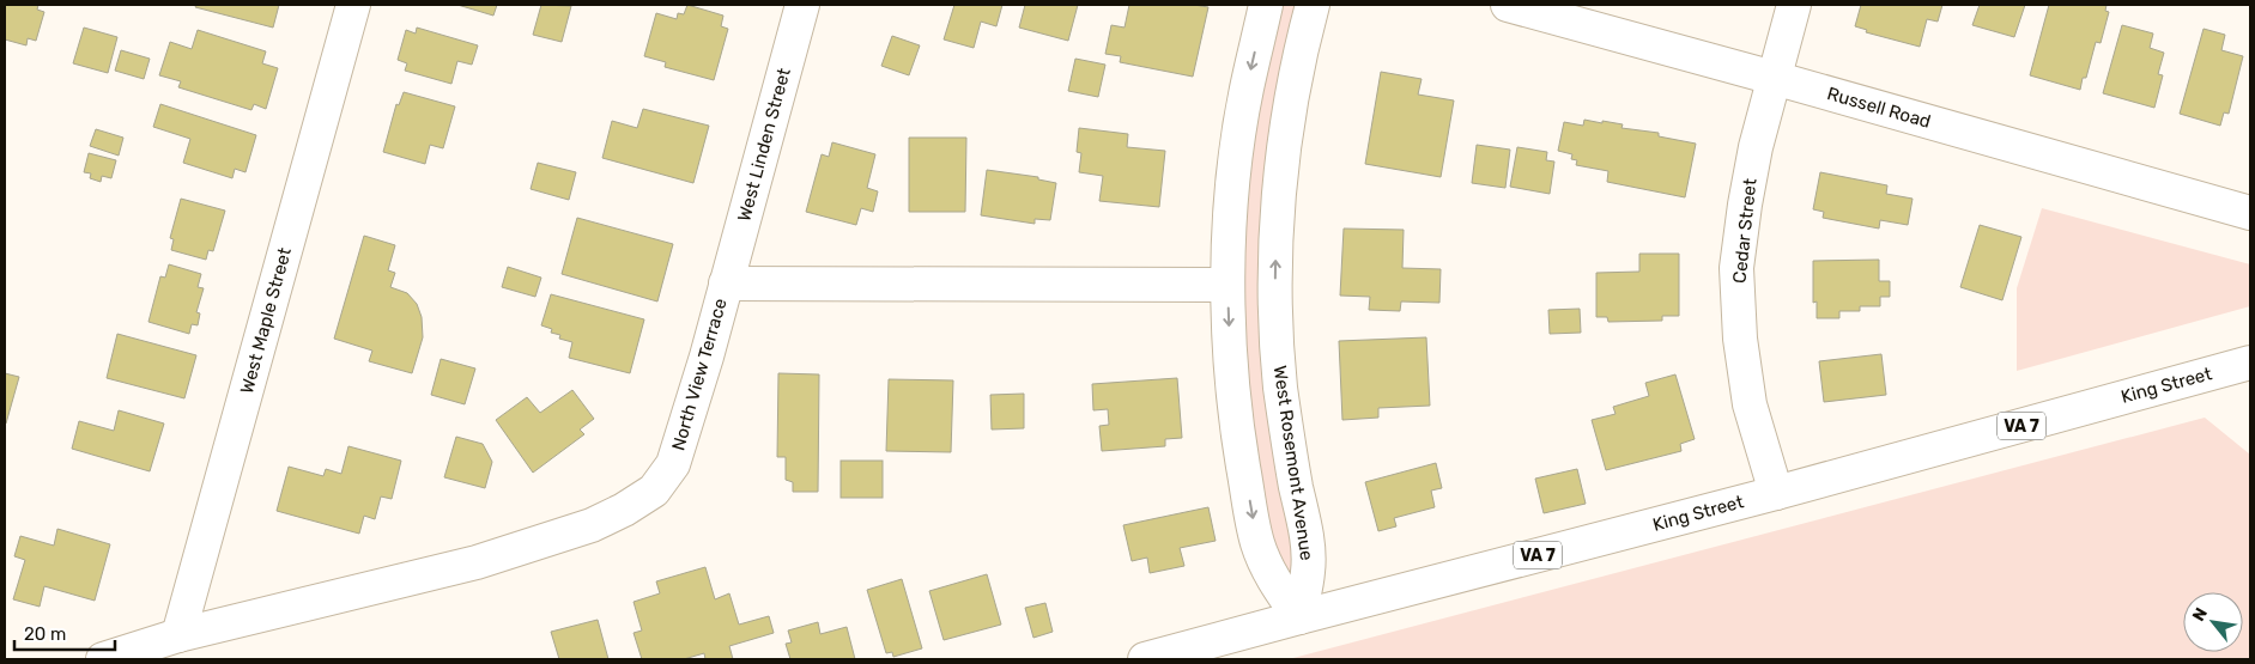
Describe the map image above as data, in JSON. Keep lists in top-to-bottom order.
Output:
{
  "streets": {
    "street": [
      "Russell Road",
      "West Linden Street",
      "Cedar Street",
      "West Maple Street",
      "North View Terrace",
      "King Street",
      "VA 7",
      "West Rosemont Avenue"
    ]
  },
  "crossings": [
    ["Russell Road", "Cedar Street"],
    ["West Linden Street", "North View Terrace"],
    ["Cedar Street", "King Street"],
    ["West Maple Street", "North View Terrace"],
    ["King Street", "West Rosemont Avenue"]
  ],
  "scale_bar": "20 m",
  "north": "top left"
}
